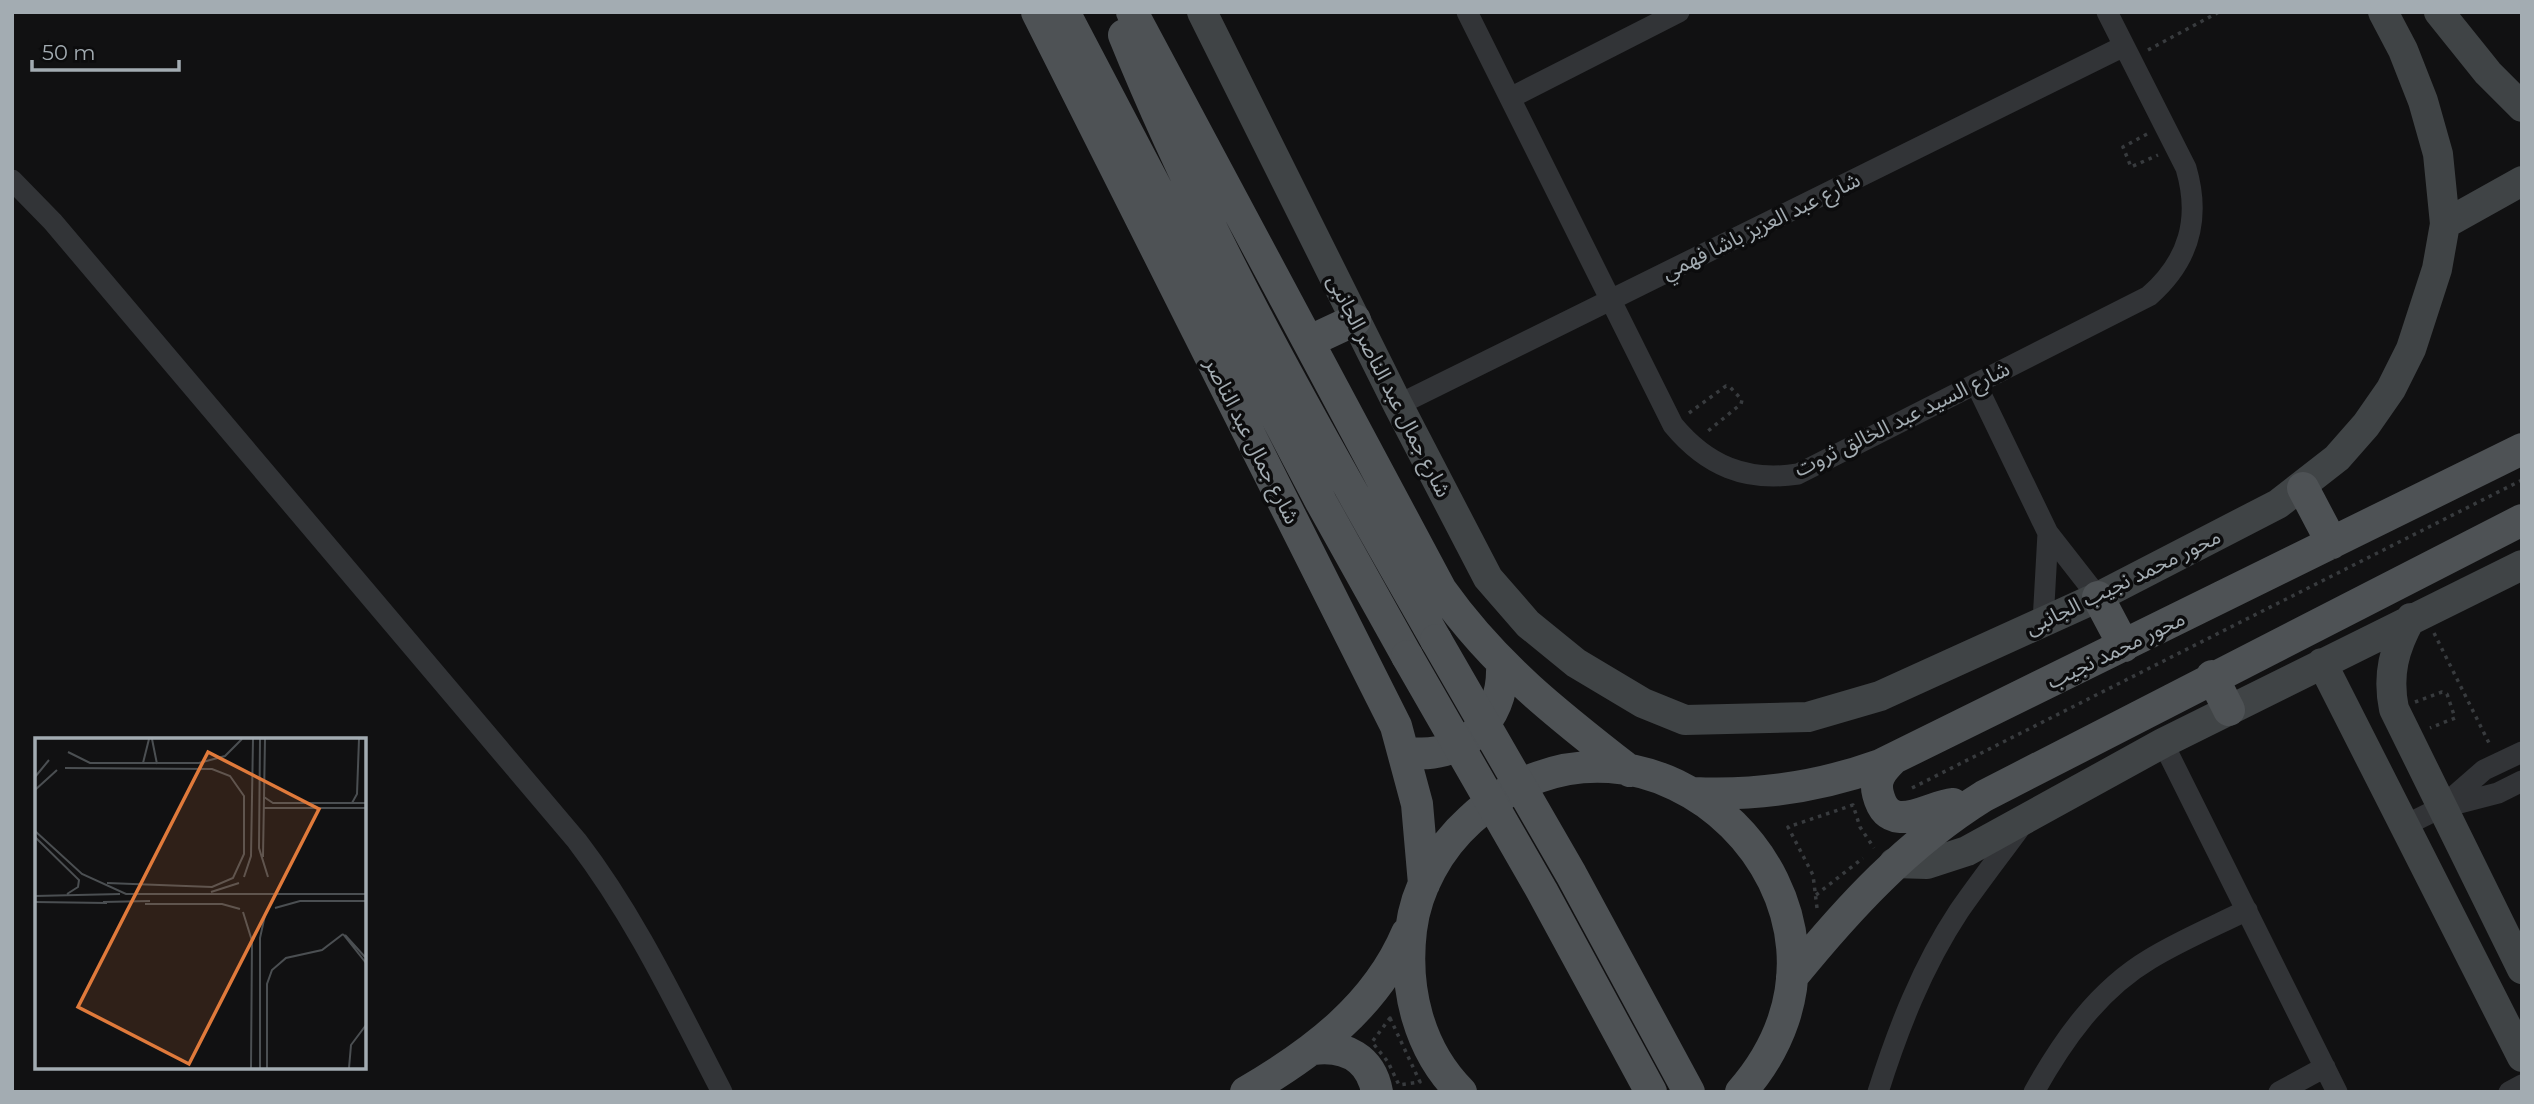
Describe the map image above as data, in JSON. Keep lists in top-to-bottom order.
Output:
{
  "streets": {
    "main road": ["شارع جمال عبد الناصر", "محور محمد نجيب"],
    "street": [
      "شارع عبد العزيز باشا فهمي",
      "شارع جمال عبد الناصر الجانبى",
      "شارع السيد عبد الخالق ثروت",
      "محور محمد نجيب الجانبى"
    ]
  },
  "crossings": [
    ["شارع عبد العزيز باشا فهمي", "شارع جمال عبد الناصر الجانبى"],
    ["شارع عبد العزيز باشا فهمي", "شارع السيد عبد الخالق ثروت"],
    ["شارع جمال عبد الناصر الجانبى", "محور محمد نجيب الجانبى"]
  ],
  "scale_bar": "50 m"
}
